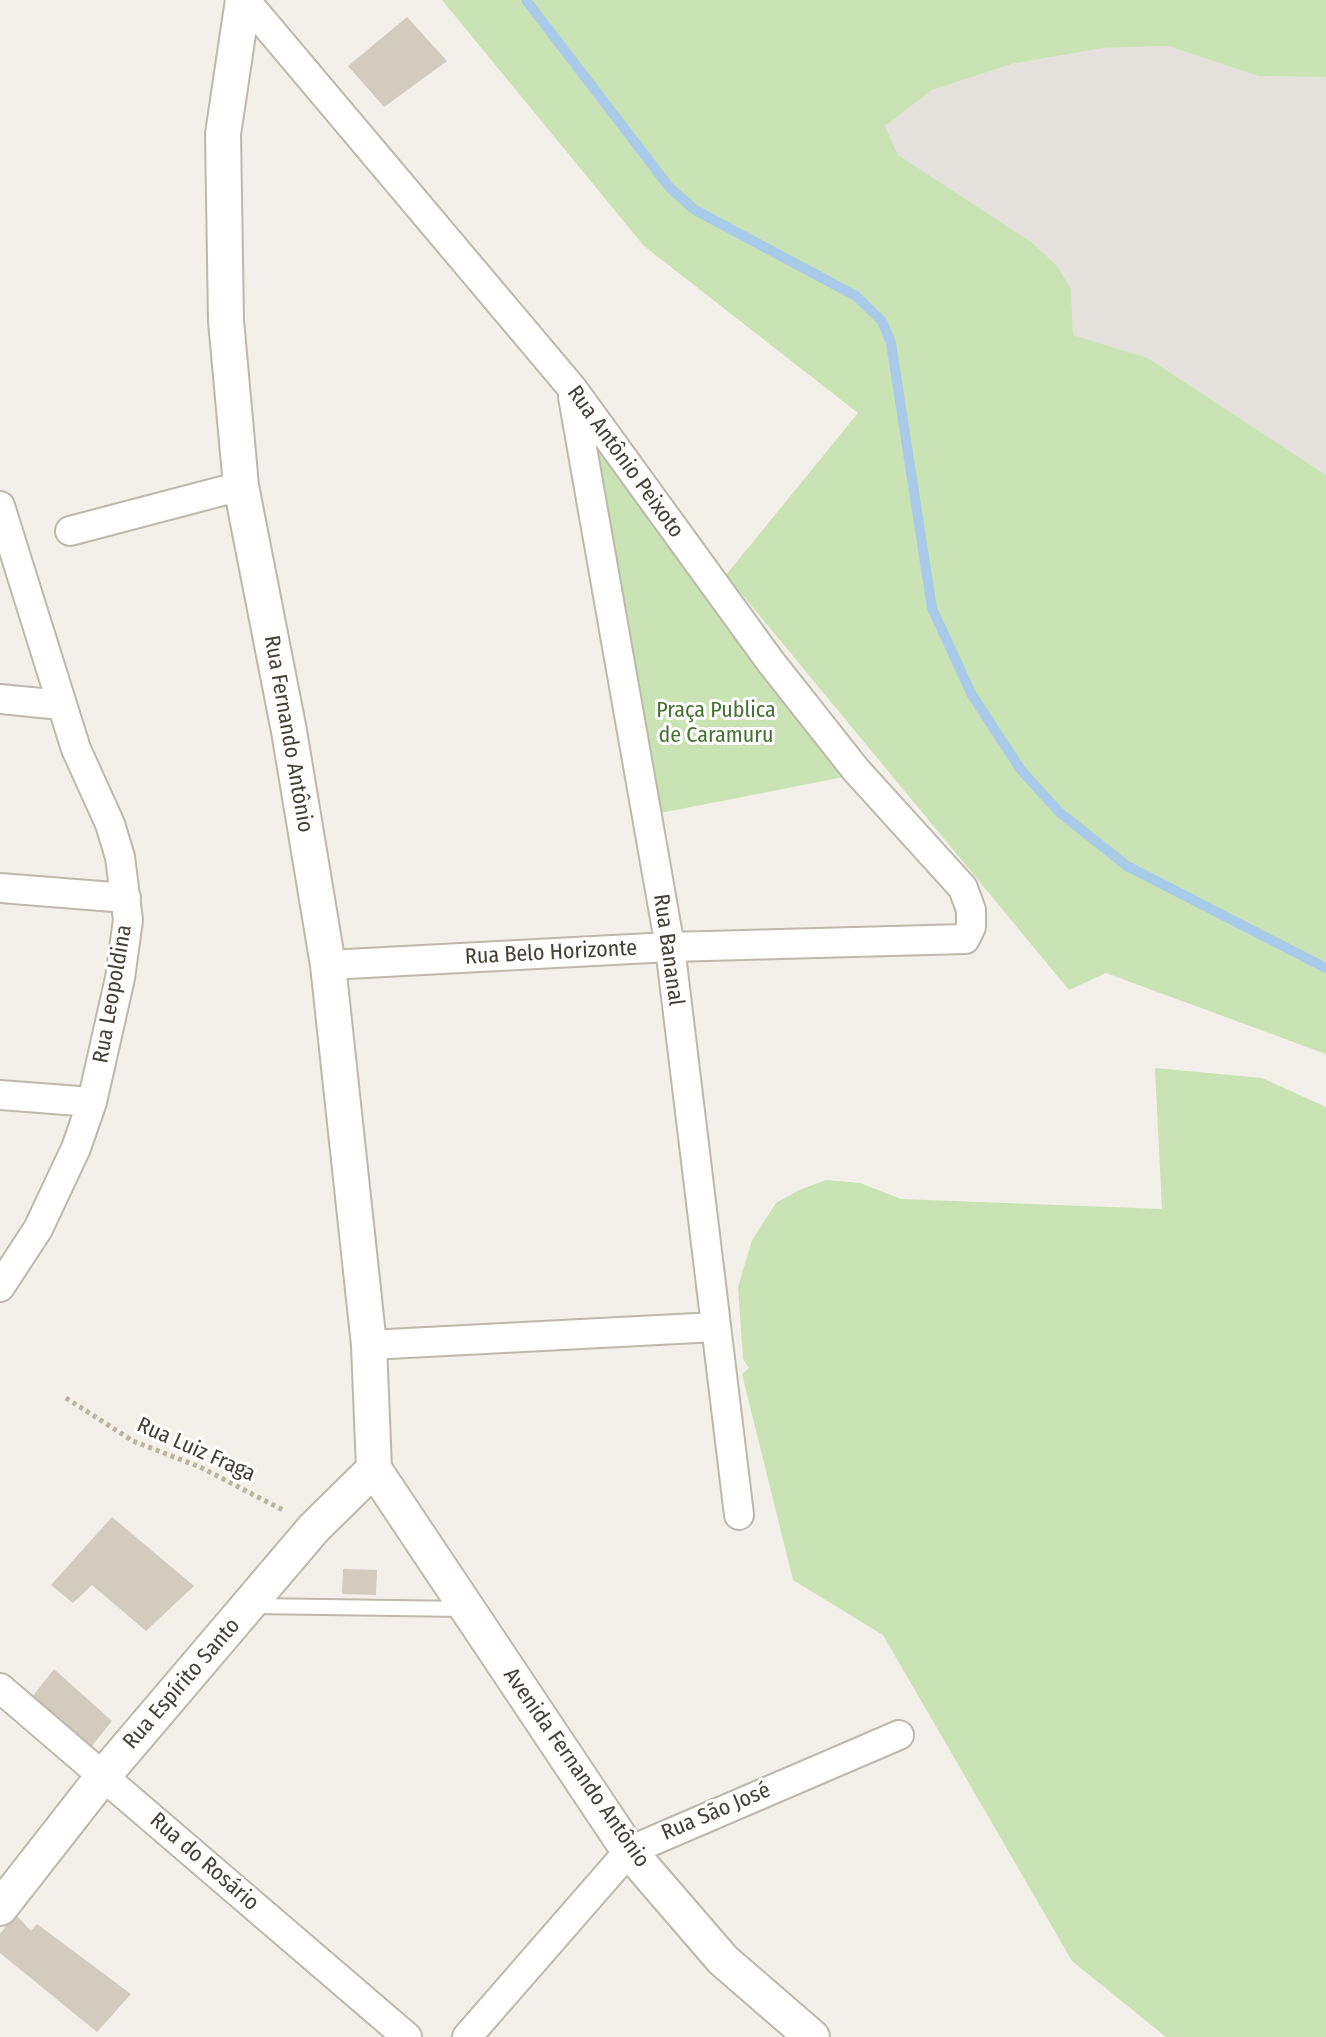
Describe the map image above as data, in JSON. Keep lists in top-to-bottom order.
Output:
{
  "streets": {
    "street": [
      "Rua Antônio Peixoto",
      "Rua Fernando Antônio",
      "Rua Bananal",
      "Rua Belo Horizonte",
      "Rua Leopoldina",
      "Rua Espírito Santo",
      "Avenida Fernando Antônio",
      "Rua São José",
      "Rua do Rosário"
    ],
    "path": ["Rua Luiz Fraga"]
  },
  "crossings": [
    ["Rua Antônio Peixoto", "Rua Fernando Antônio"],
    ["Rua Antônio Peixoto", "Rua Bananal"],
    ["Rua Antônio Peixoto", "Rua Belo Horizonte"],
    ["Rua Fernando Antônio", "Rua Belo Horizonte"],
    ["Rua Fernando Antônio", "Rua Espírito Santo"],
    ["Rua Fernando Antônio", "Avenida Fernando Antônio"],
    ["Rua Bananal", "Rua Belo Horizonte"],
    ["Rua Luiz Fraga", "Rua Espírito Santo"],
    ["Rua Espírito Santo", "Avenida Fernando Antônio"],
    ["Rua Espírito Santo", "Rua do Rosário"],
    ["Avenida Fernando Antônio", "Rua São José"]
  ],
  "parks": ["Praça Publica de Caramuru"]
}
